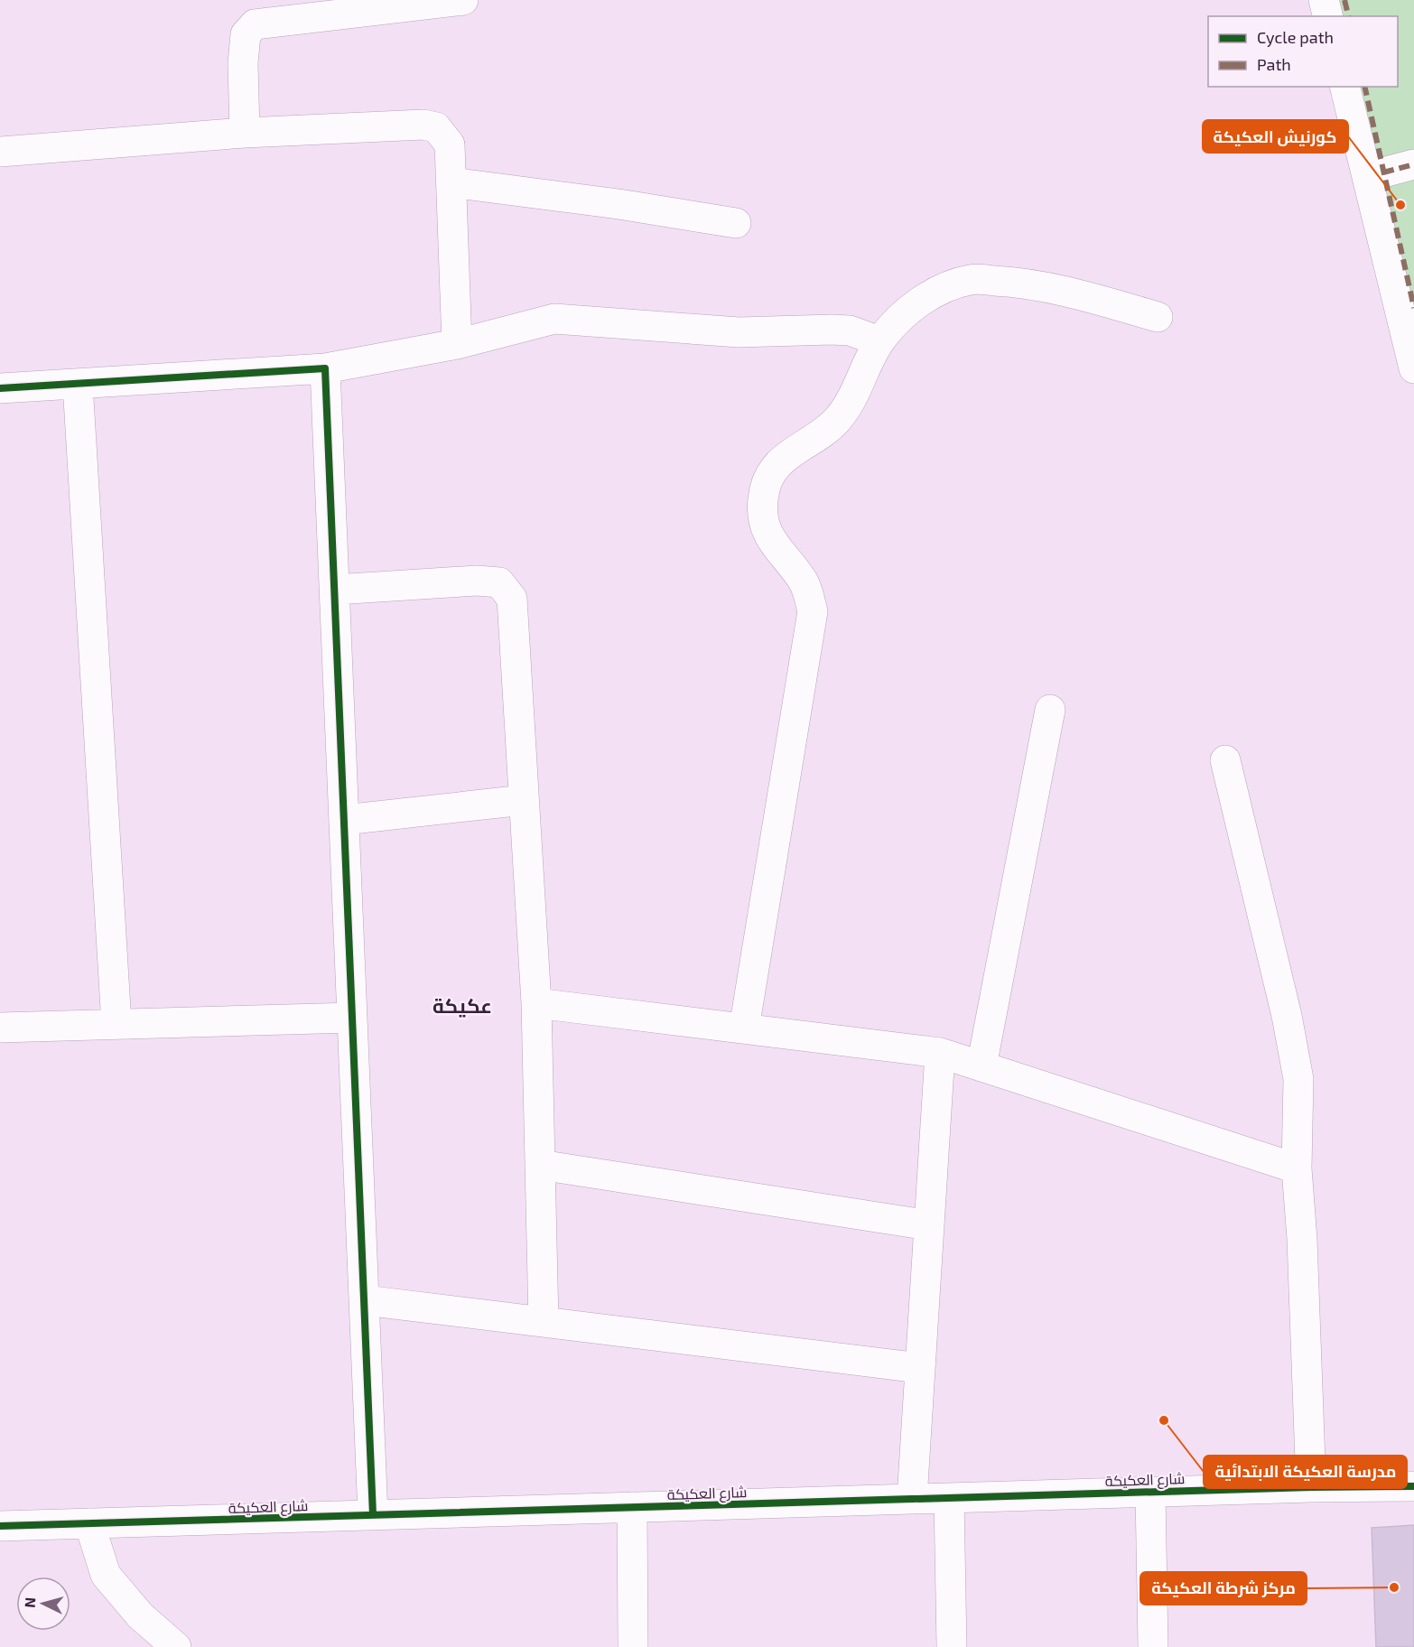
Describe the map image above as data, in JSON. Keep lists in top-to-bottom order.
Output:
{
  "streets": {
    "street": ["شارع العكيكة"]
  },
  "districts": ["عكيكة"],
  "places": ["كورنيش العكيكة", "مدرسة العكيكة الابتدائية", "مركز شرطة العكيكة"],
  "legend": ["Cycle path", "Path"],
  "north": "left"
}
